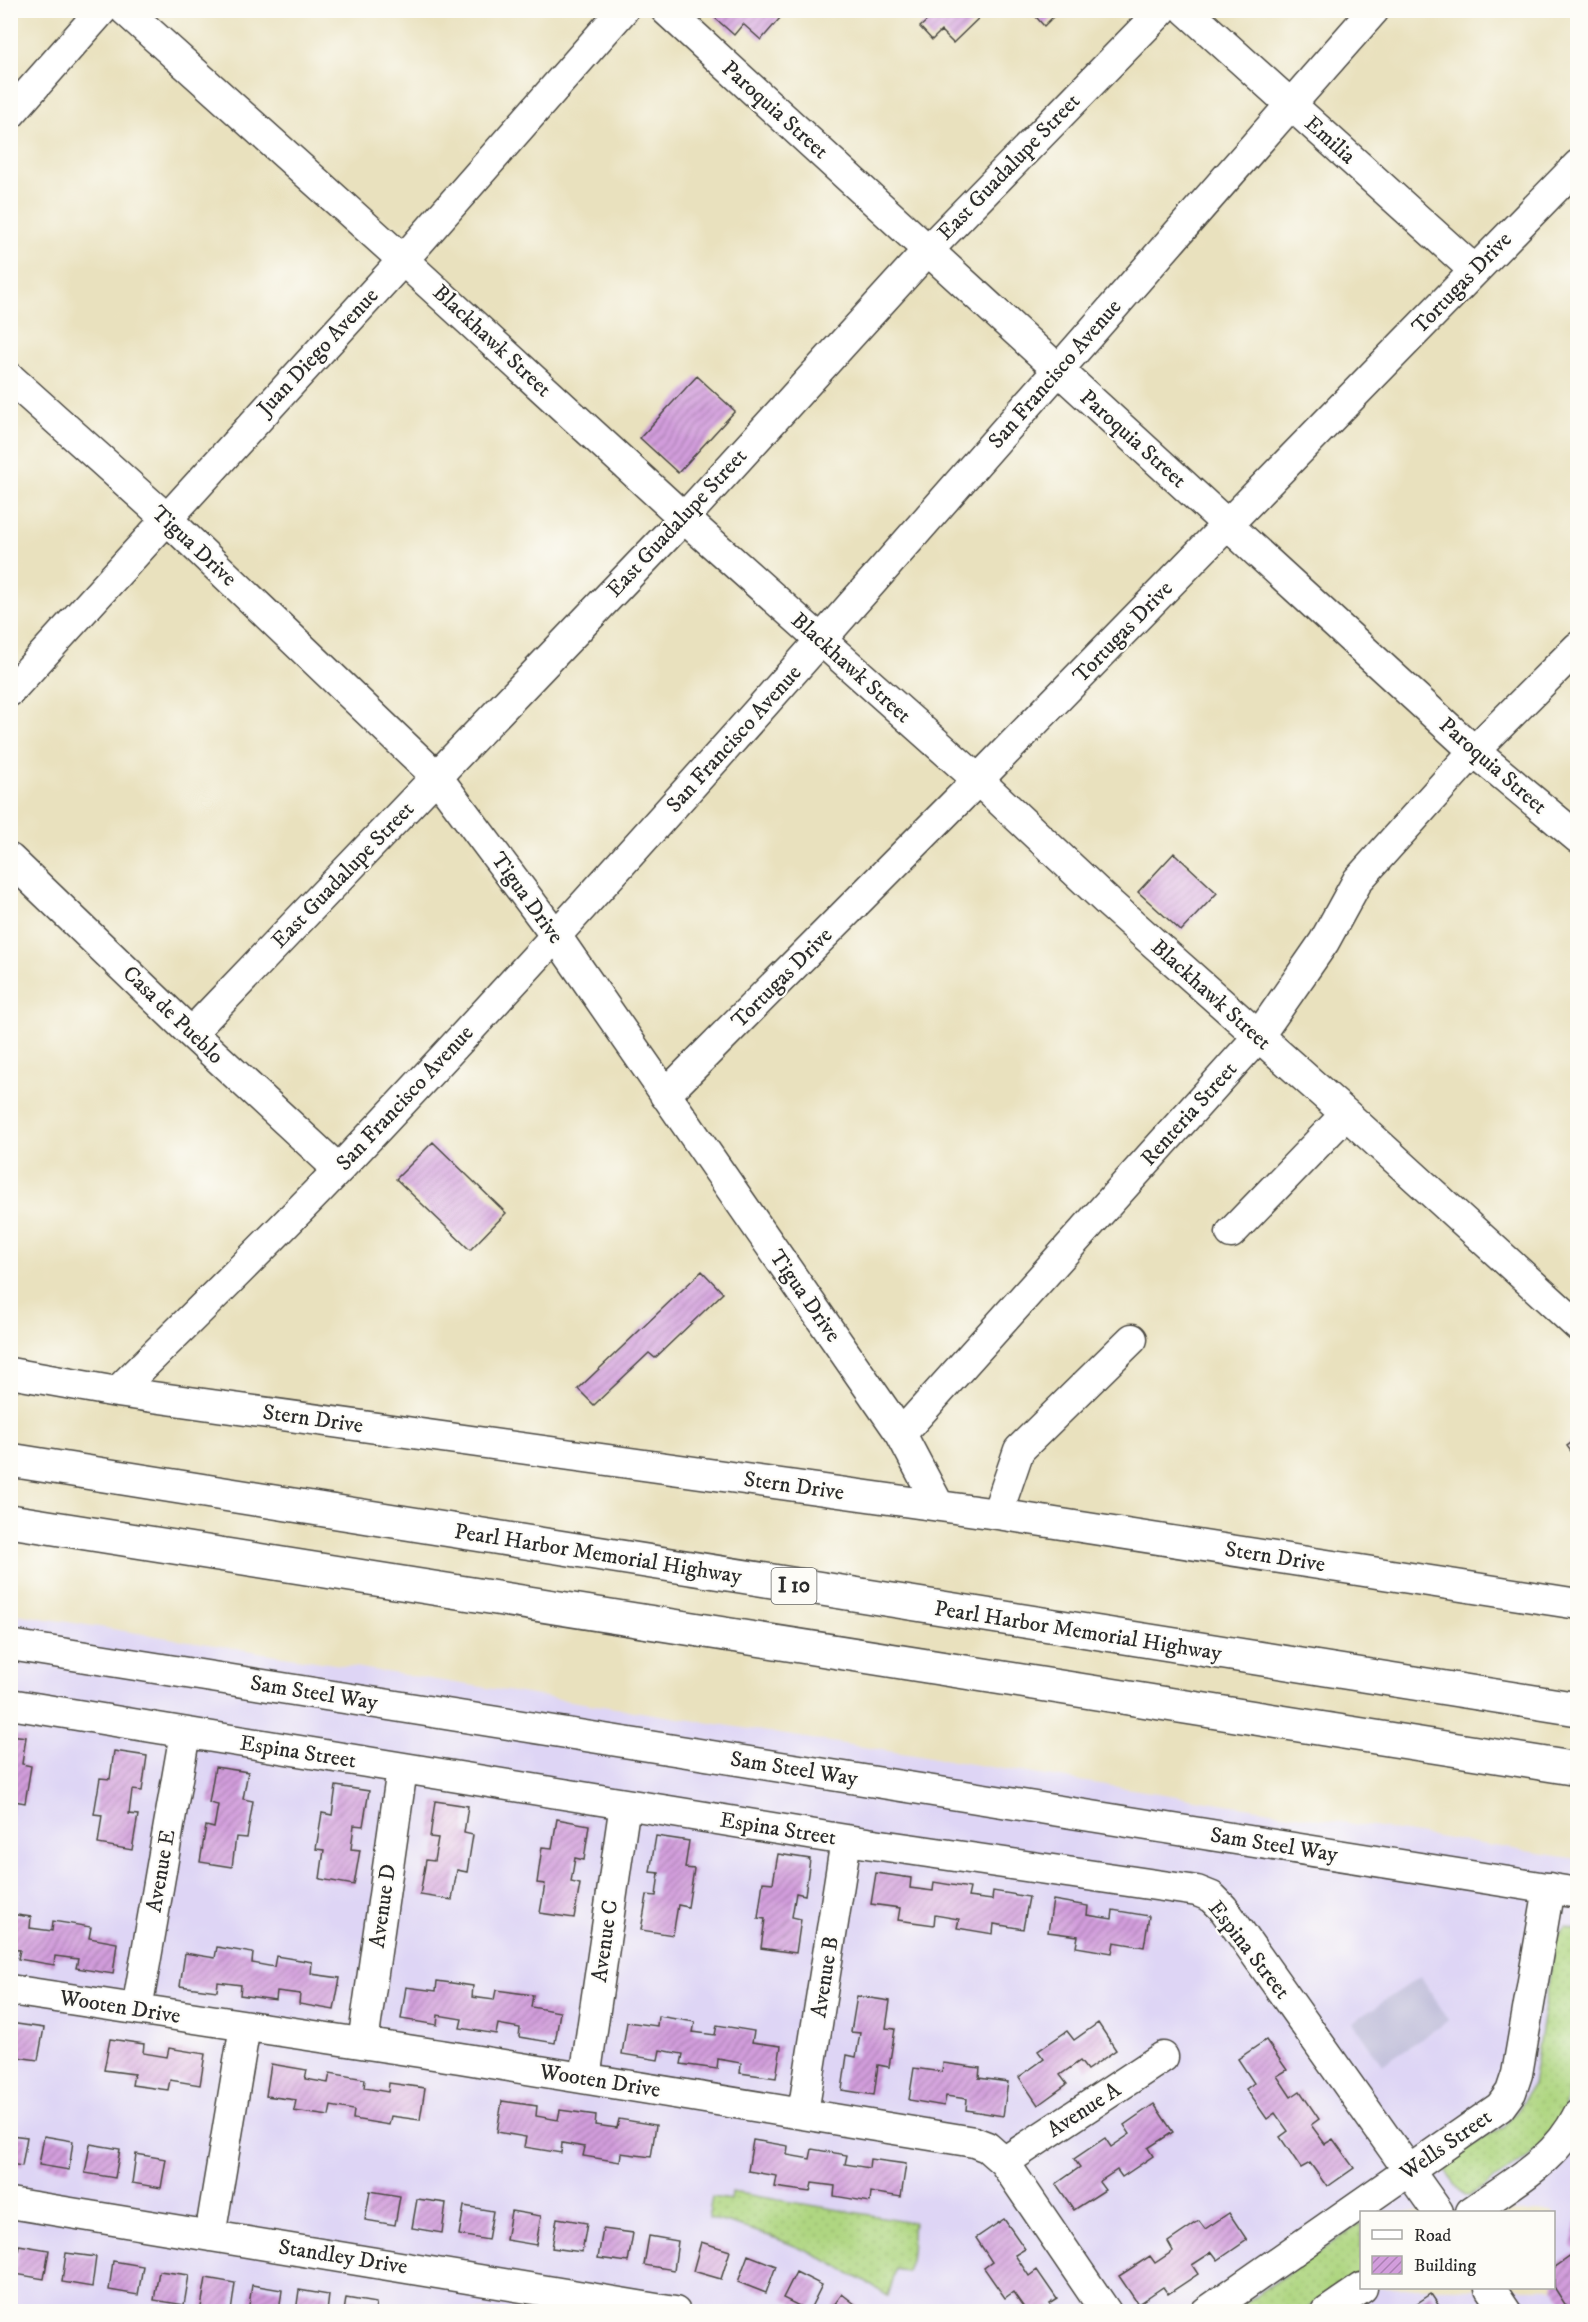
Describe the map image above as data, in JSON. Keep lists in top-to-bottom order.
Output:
{
  "streets": {
    "highway": ["Pearl Harbor Memorial Highway", "I 10"],
    "street": [
      "Paroquia Street",
      "Emilia",
      "East Guadalupe Street",
      "Tortugas Drive",
      "Blackhawk Street",
      "Juan Diego Avenue",
      "San Francisco Avenue",
      "Tigua Drive",
      "Casa de Pueblo",
      "Renteria Street",
      "Stern Drive",
      "Sam Steel Way",
      "Espina Street",
      "Avenue E",
      "Avenue D",
      "Avenue C",
      "Avenue B",
      "Wooten Drive",
      "Avenue A",
      "Wells Street",
      "Standley Drive"
    ]
  },
  "crossings": [
    ["Paroquia Street", "East Guadalupe Street"],
    ["Paroquia Street", "Tortugas Drive"],
    ["Paroquia Street", "San Francisco Avenue"],
    ["Paroquia Street", "Renteria Street"],
    ["Emilia", "Tortugas Drive"],
    ["Emilia", "San Francisco Avenue"],
    ["East Guadalupe Street", "Blackhawk Street"],
    ["East Guadalupe Street", "Tigua Drive"],
    ["East Guadalupe Street", "Casa de Pueblo"],
    ["Tortugas Drive", "Blackhawk Street"],
    ["Tortugas Drive", "Tigua Drive"],
    ["Blackhawk Street", "Juan Diego Avenue"],
    ["Blackhawk Street", "San Francisco Avenue"],
    ["Blackhawk Street", "Renteria Street"],
    ["Juan Diego Avenue", "Tigua Drive"],
    ["San Francisco Avenue", "Tigua Drive"],
    ["San Francisco Avenue", "Casa de Pueblo"],
    ["San Francisco Avenue", "Stern Drive"],
    ["Tigua Drive", "Renteria Street"],
    ["Tigua Drive", "Stern Drive"],
    ["Sam Steel Way", "Wells Street"],
    ["Espina Street", "Avenue E"],
    ["Espina Street", "Avenue D"],
    ["Espina Street", "Avenue C"],
    ["Espina Street", "Avenue B"],
    ["Espina Street", "Wells Street"],
    ["Avenue E", "Wooten Drive"],
    ["Avenue D", "Wooten Drive"],
    ["Avenue C", "Wooten Drive"],
    ["Avenue B", "Wooten Drive"],
    ["Wooten Drive", "Avenue A"]
  ],
  "legend": ["Road", "Building"]
}
